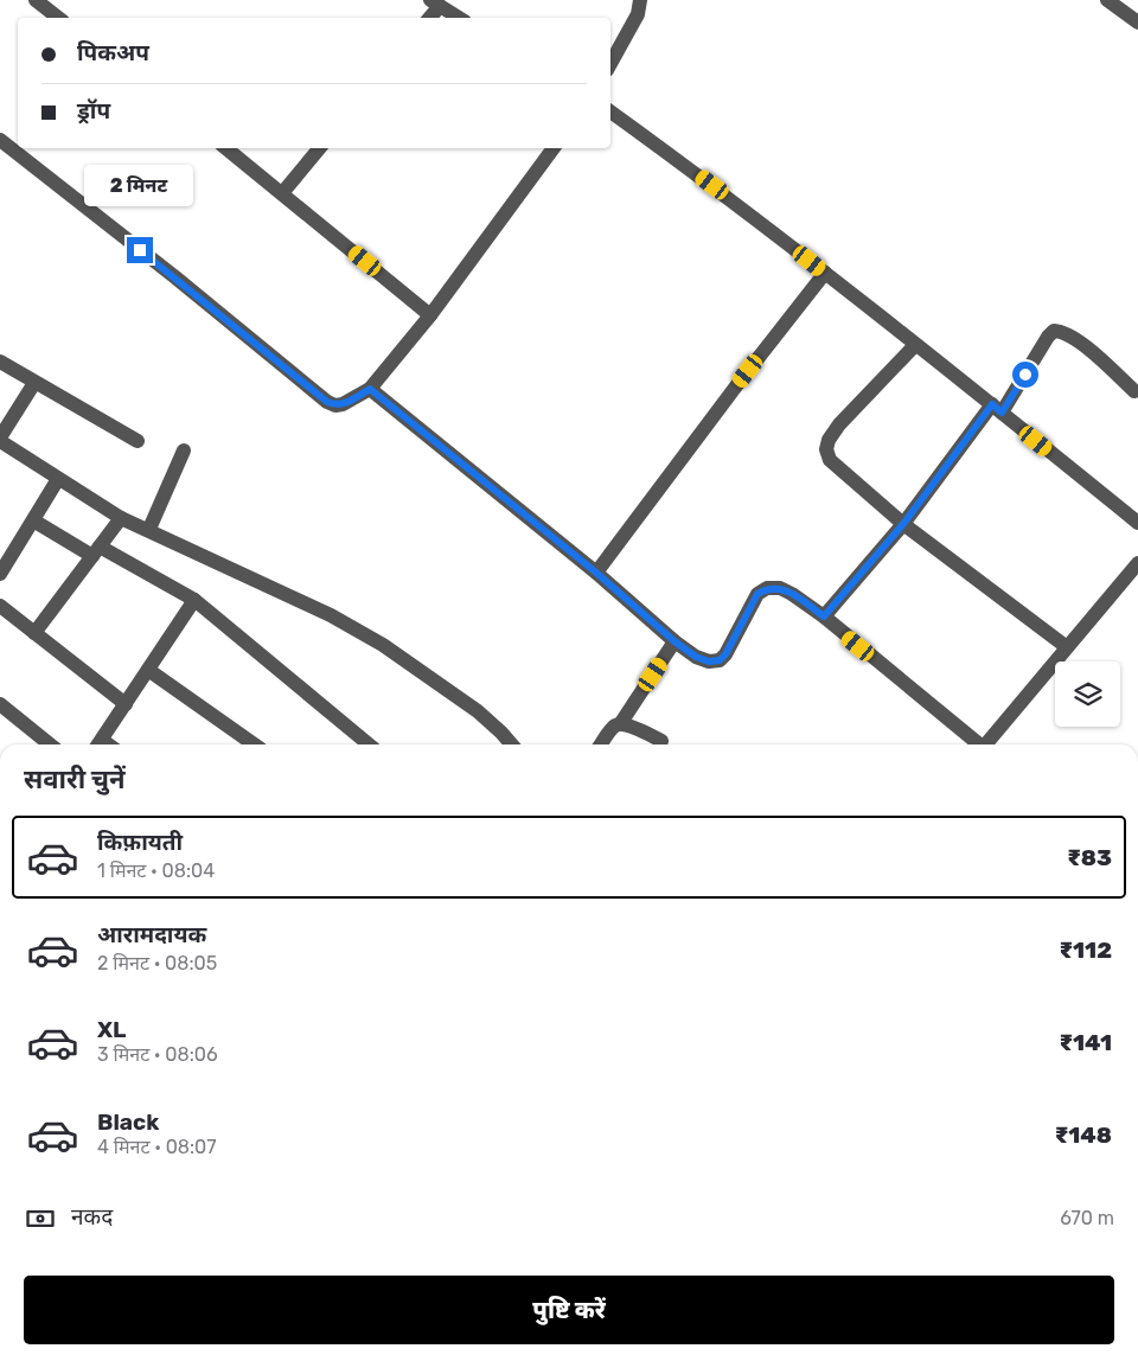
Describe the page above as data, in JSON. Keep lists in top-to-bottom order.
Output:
{
  "page": {
    "banner": ["पिकअप", "ड्रॉप"],
    "bubble": "2 मिनट",
    "heading": "सवारी चुनें",
    "list": [
      {
        "name": "किफ़ायती",
        "note": "1 मिनट · 08:04",
        "value": "₹83"
      },
      {
        "name": "आरामदायक",
        "note": "2 मिनट · 08:05",
        "value": "₹112"
      },
      {
        "name": "XL",
        "note": "3 मिनट · 08:06",
        "value": "₹141"
      },
      {
        "name": "Black",
        "note": "4 मिनट · 08:07",
        "value": "₹148"
      }
    ],
    "pay": ["नकद", "670 m"],
    "buttons": "पुष्टि करें"
  }
}
